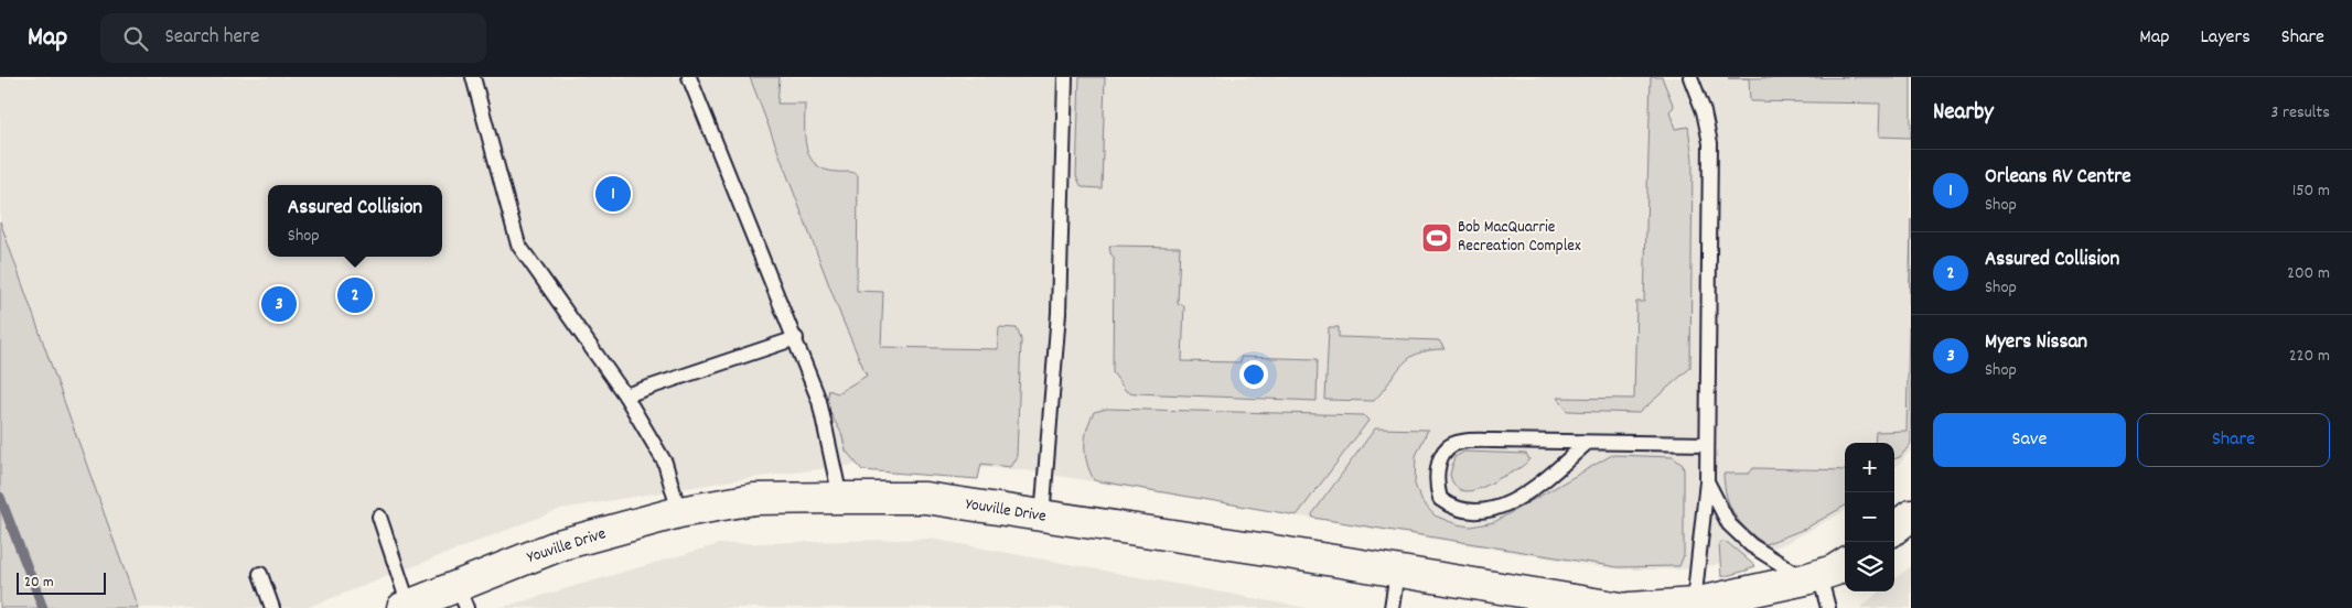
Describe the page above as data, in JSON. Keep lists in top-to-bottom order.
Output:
{
  "streets": {
    "street": ["Youville Drive"]
  },
  "places": {
    "sports": ["Bob MacQuarrie Recreation Complex"]
  },
  "scale_bar": "20 m",
  "page": {
    "header": "Map",
    "search": "Search here",
    "nav": ["Map", "Layers", "Share"],
    "heading": ["Nearby", "3 results"],
    "list": [
      {
        "mark": "1",
        "name": "Orleans RV Centre",
        "note": "Shop",
        "value": "150 m"
      },
      {
        "mark": "2",
        "name": "Assured Collision",
        "note": "Shop",
        "value": "200 m"
      },
      {
        "mark": "3",
        "name": "Myers Nissan",
        "note": "Shop",
        "value": "220 m"
      }
    ],
    "pins": ["1", "2", "3"],
    "popup": ["Assured Collision", "Shop"],
    "buttons": ["Save", "Share"],
    "map_buttons": ["+", "−"],
    "scale": "20 m"
  }
}
